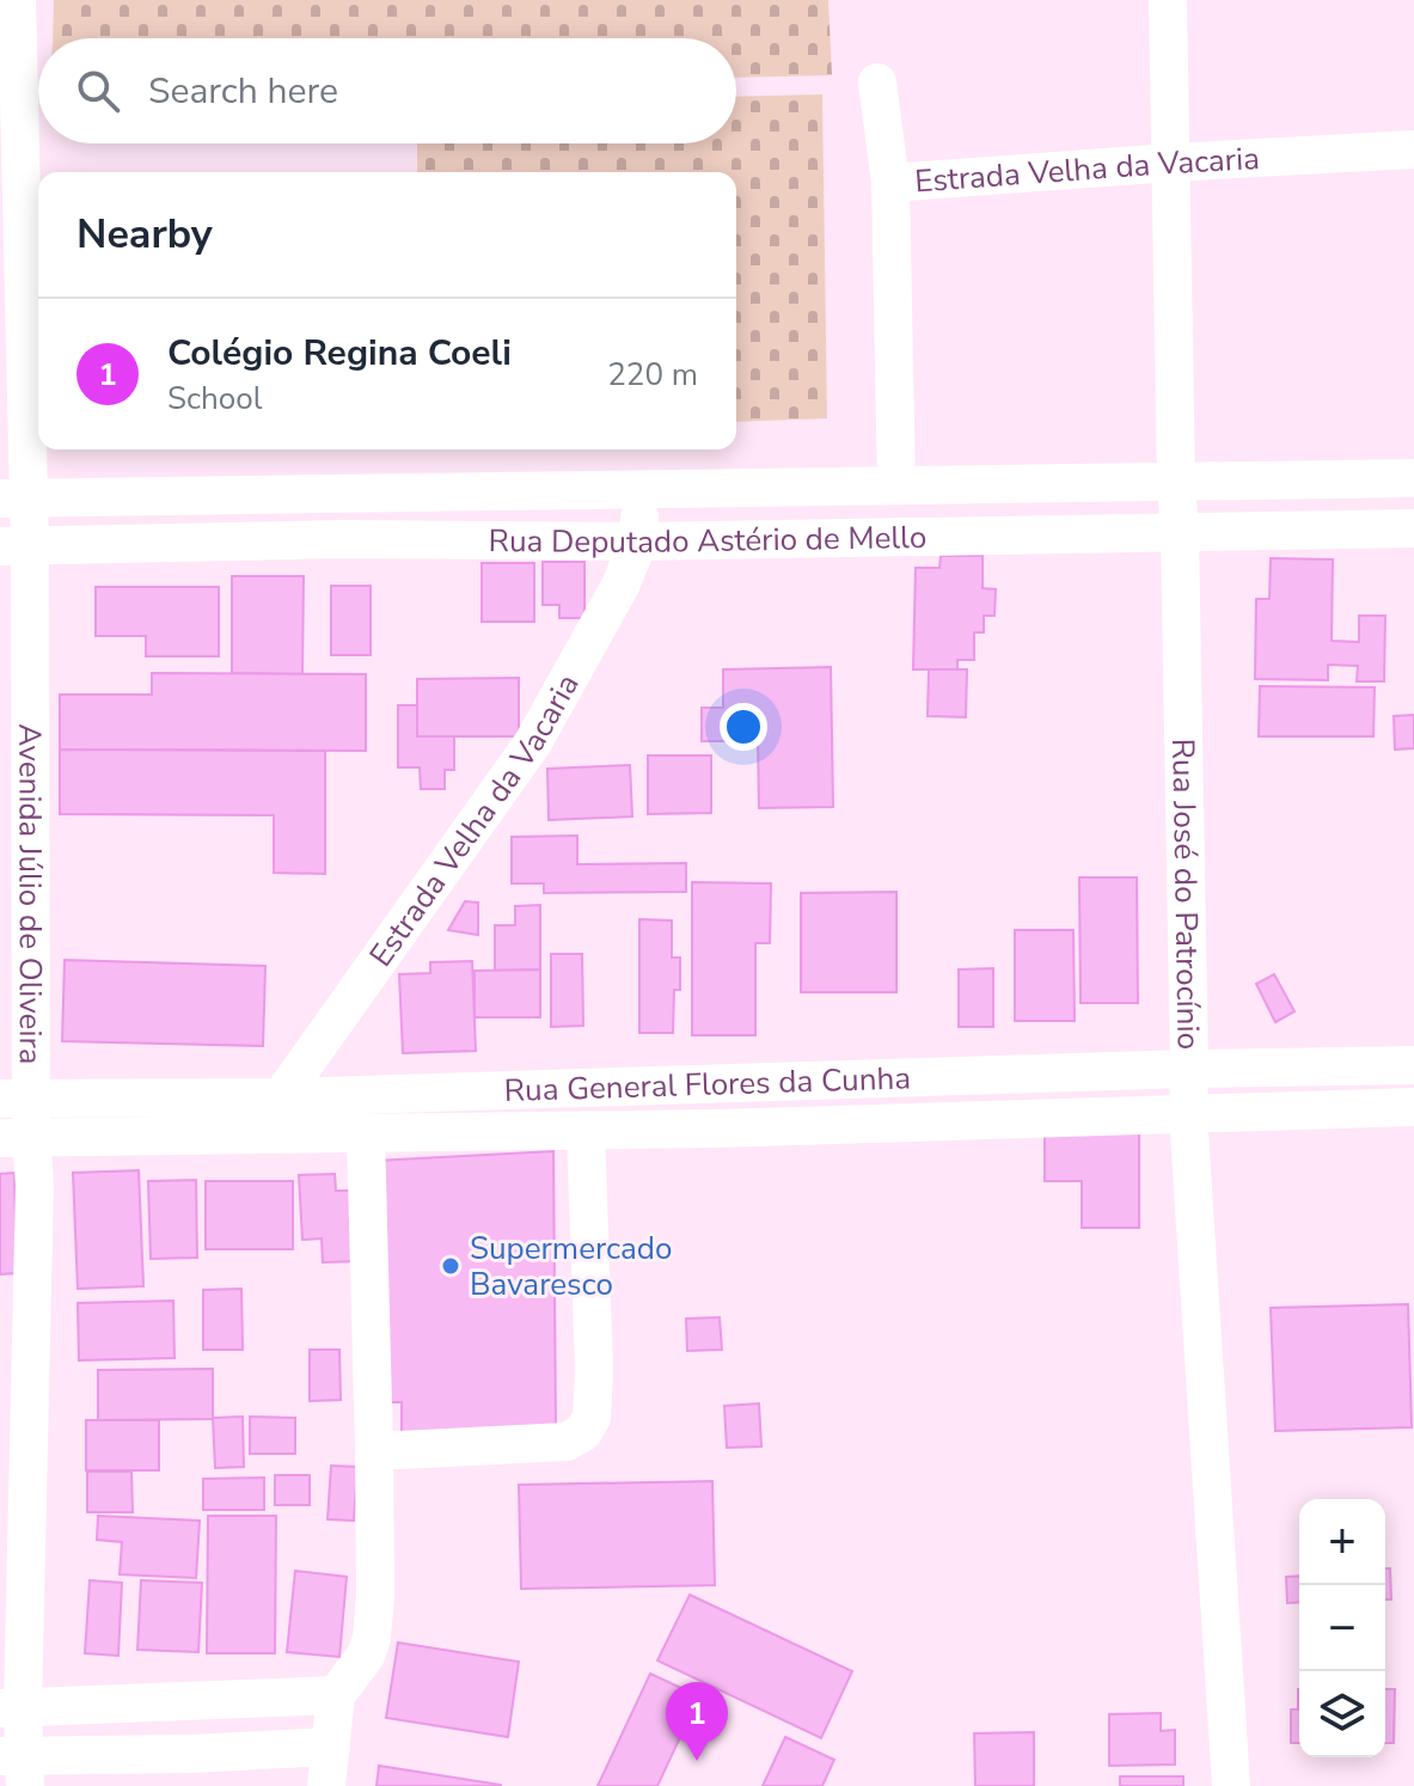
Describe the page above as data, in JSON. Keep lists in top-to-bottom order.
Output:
{
  "streets": {
    "street": [
      "Estrada Velha da Vacaria",
      "Rua Deputado Astério de Mello",
      "Avenida Júlio de Oliveira",
      "Rua José do Patrocínio",
      "Rua General Flores da Cunha"
    ]
  },
  "crossings": [
    ["Estrada Velha da Vacaria", "Rua Deputado Astério de Mello"],
    ["Estrada Velha da Vacaria", "Rua José do Patrocínio"],
    ["Estrada Velha da Vacaria", "Rua General Flores da Cunha"],
    ["Rua Deputado Astério de Mello", "Avenida Júlio de Oliveira"],
    ["Rua Deputado Astério de Mello", "Rua José do Patrocínio"],
    ["Avenida Júlio de Oliveira", "Rua General Flores da Cunha"],
    ["Rua José do Patrocínio", "Rua General Flores da Cunha"]
  ],
  "places": ["Supermercado Bavaresco"],
  "page": {
    "search": "Search here",
    "heading": "Nearby",
    "list": [
      {
        "mark": "1",
        "name": "Colégio Regina Coeli",
        "note": "School",
        "value": "220 m"
      }
    ],
    "map_buttons": ["+", "−"],
    "pins": "1"
  }
}
